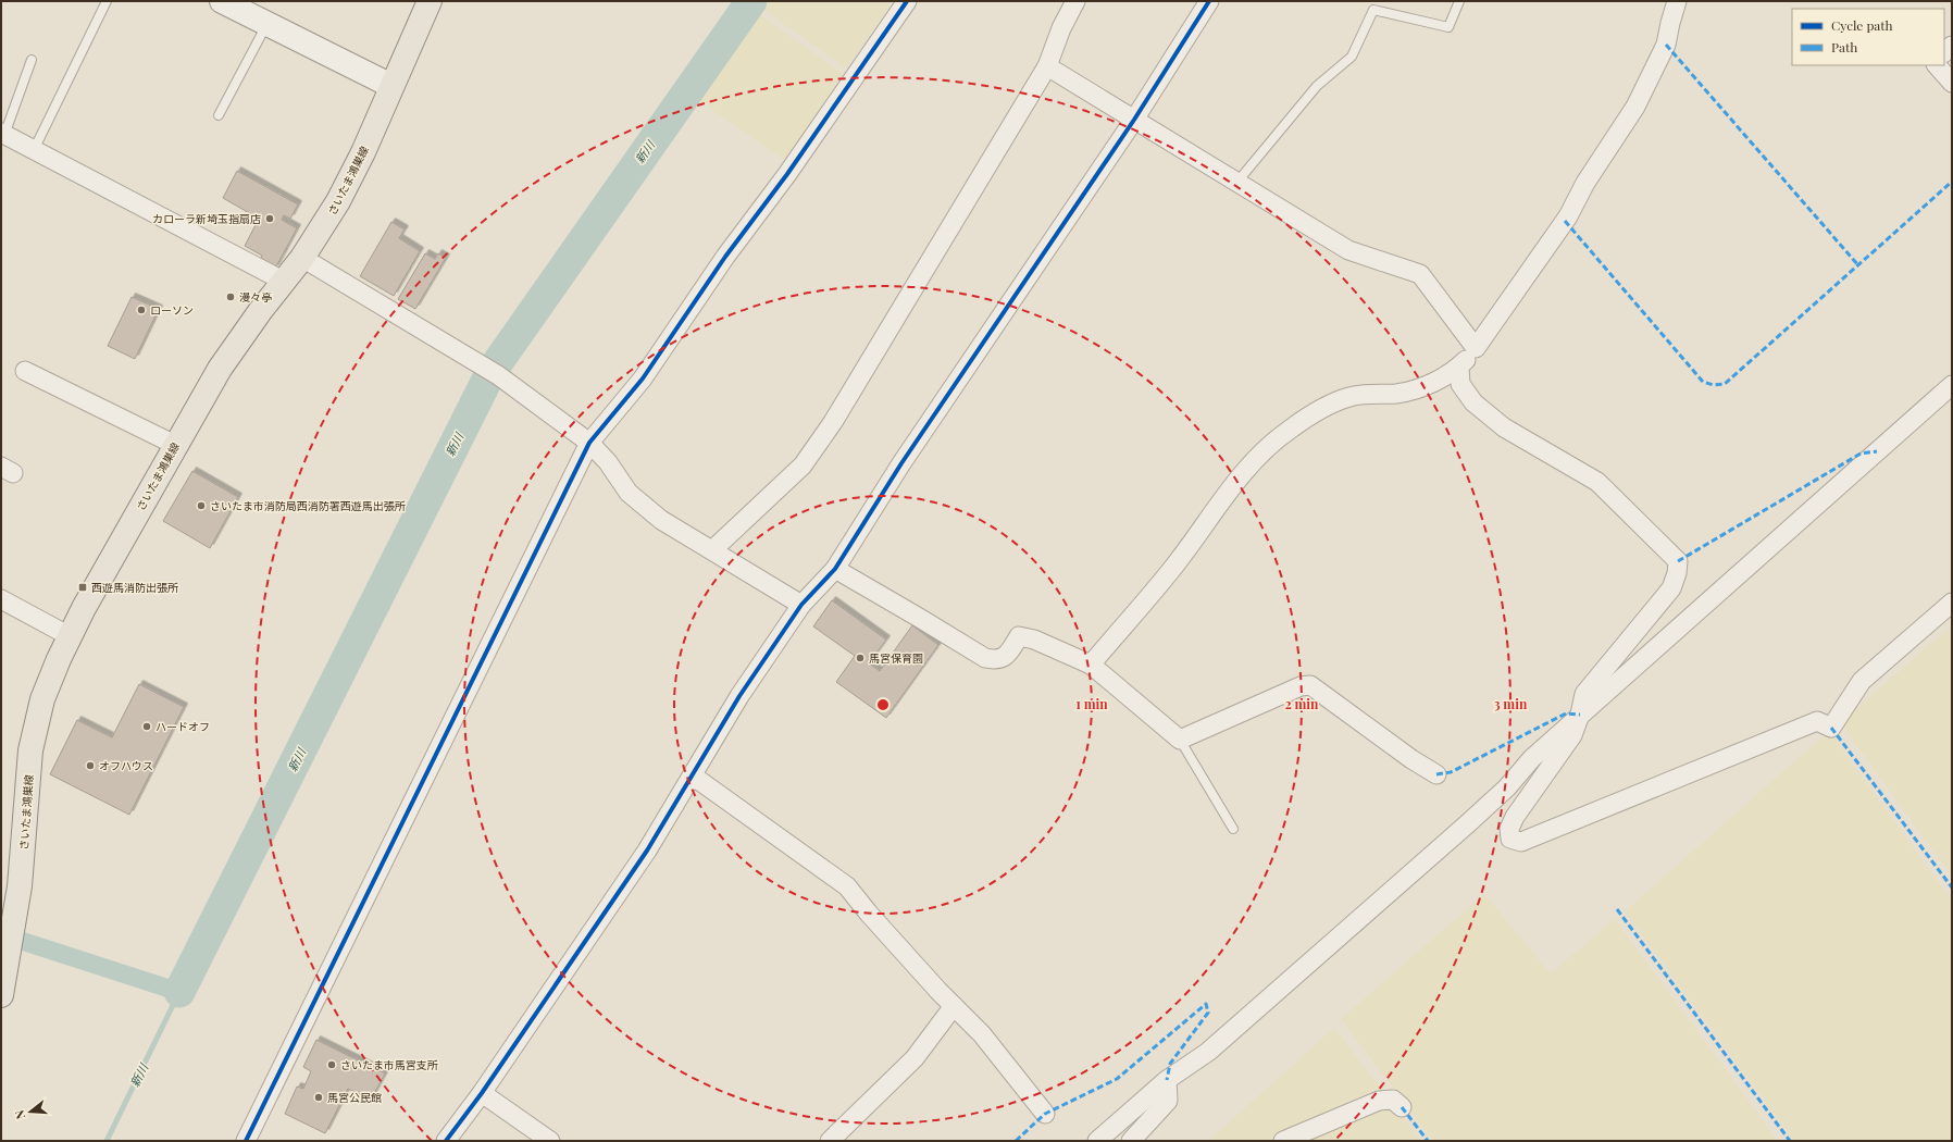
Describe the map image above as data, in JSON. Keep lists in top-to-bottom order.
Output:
{
  "streets": {
    "main road": ["さいたま鴻巣線"]
  },
  "water": ["新川"],
  "places": {
    "other": [
      "カローラ新埼玉指扇店",
      "漫々亭",
      "ローソン",
      "さいたま市消防局西消防署西遊馬出張所",
      "馬宮保育園",
      "ハードオフ",
      "オフハウス",
      "さいたま市馬宮支所",
      "馬宮公民館"
    ],
    "transit": ["西遊馬消防出張所"]
  },
  "legend": ["Cycle path", "Path"],
  "north": "left",
  "rings": ["1 min", "2 min", "3 min"]
}
